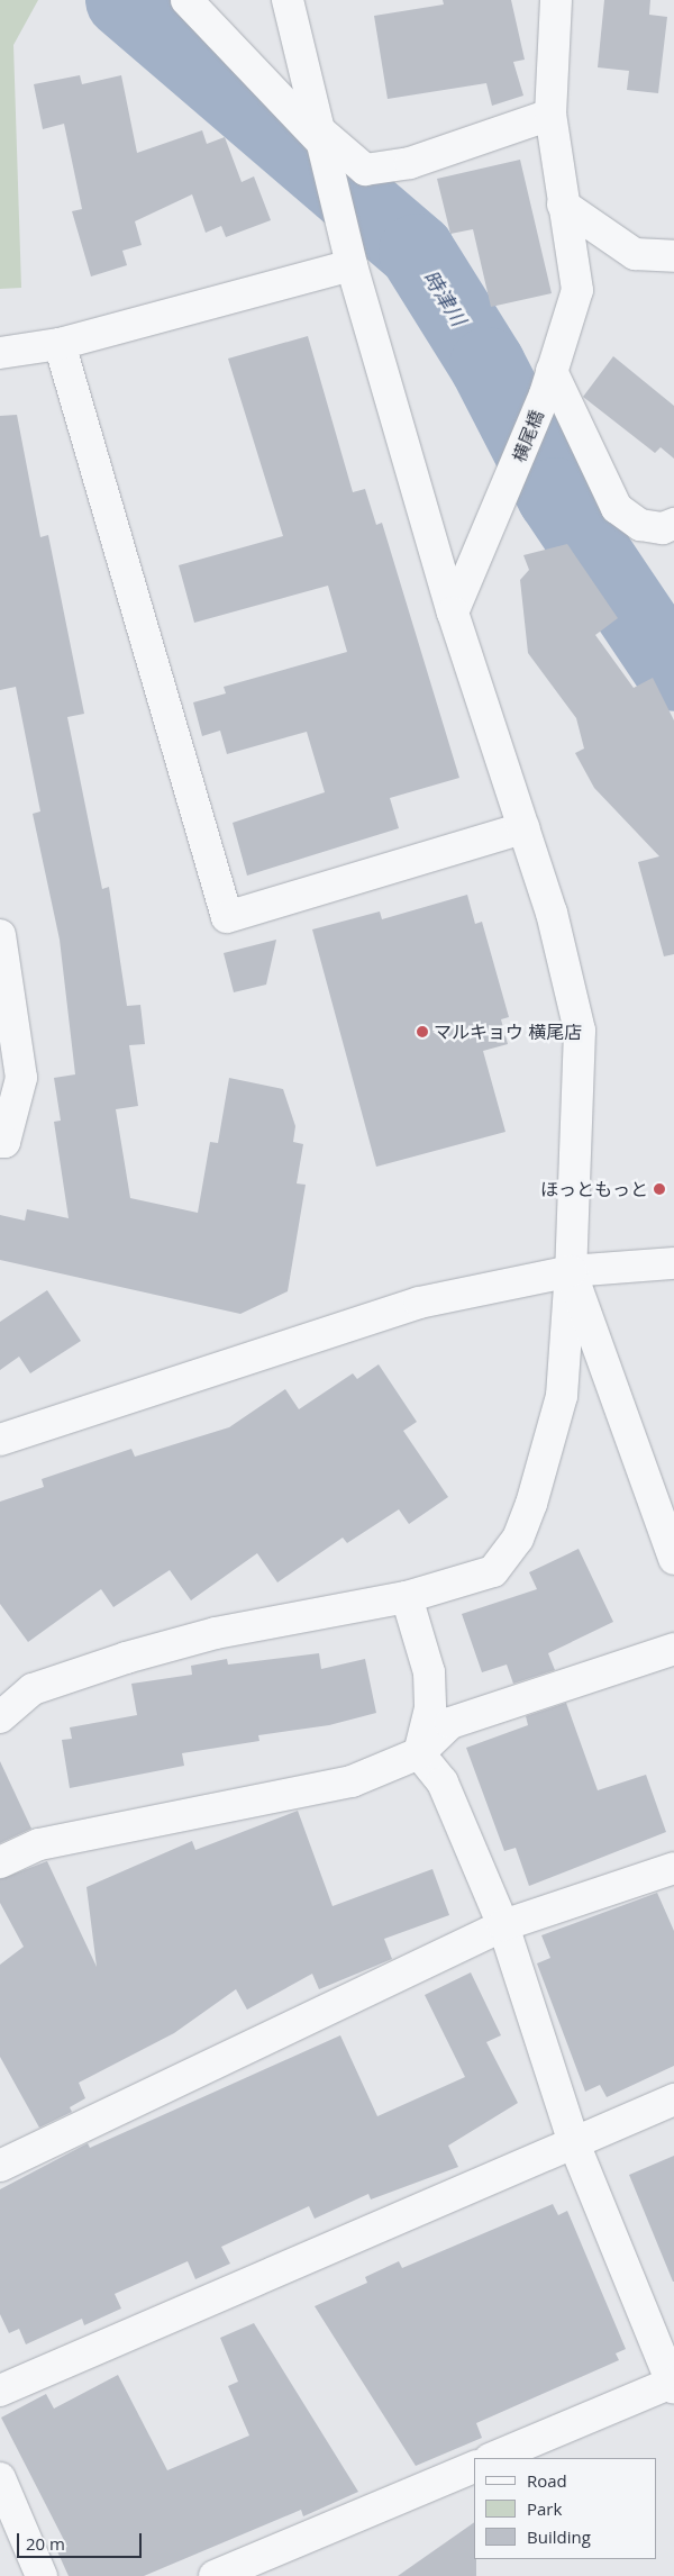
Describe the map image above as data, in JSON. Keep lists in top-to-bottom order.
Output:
{
  "streets": {
    "street": ["横尾橋"]
  },
  "water": ["時津川"],
  "places": ["マルキョウ 横尾店", "ほっともっと"],
  "legend": ["Road", "Park", "Building"],
  "scale_bar": "20 m"
}
